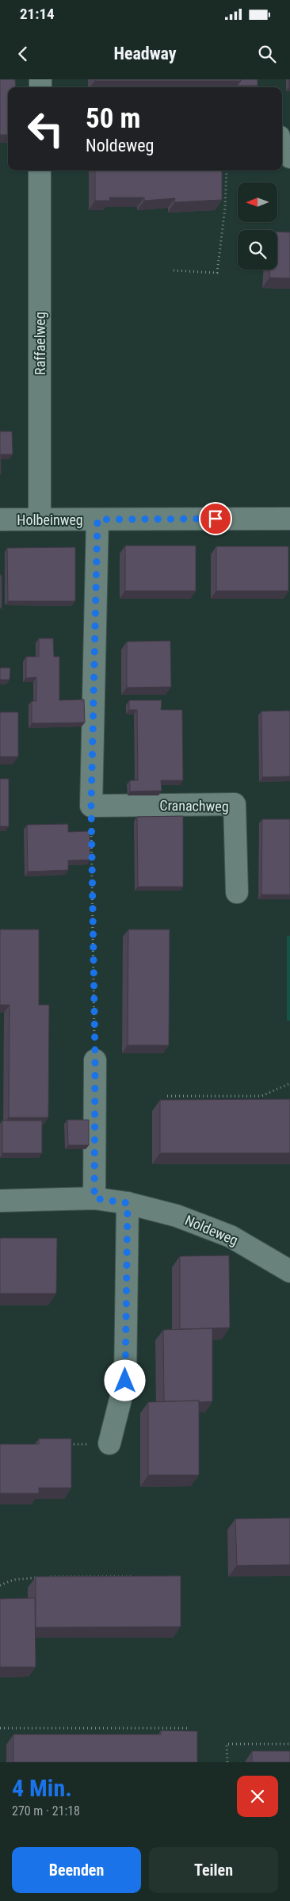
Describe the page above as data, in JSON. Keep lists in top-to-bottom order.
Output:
{
  "streets": {
    "street": [
      "Raffaelweg",
      "Holbeinweg",
      "Cranachweg",
      "Noldeweg"
    ]
  },
  "crossings": [
    ["Raffaelweg", "Holbeinweg"]
  ],
  "north": "left",
  "page": {
    "status": "21:14",
    "header": "Headway",
    "turn": ["50 m", "Noldeweg"],
    "heading": ["4 Min.", "270 m · 21:18"],
    "buttons": ["Beenden", "Teilen"]
  }
}
